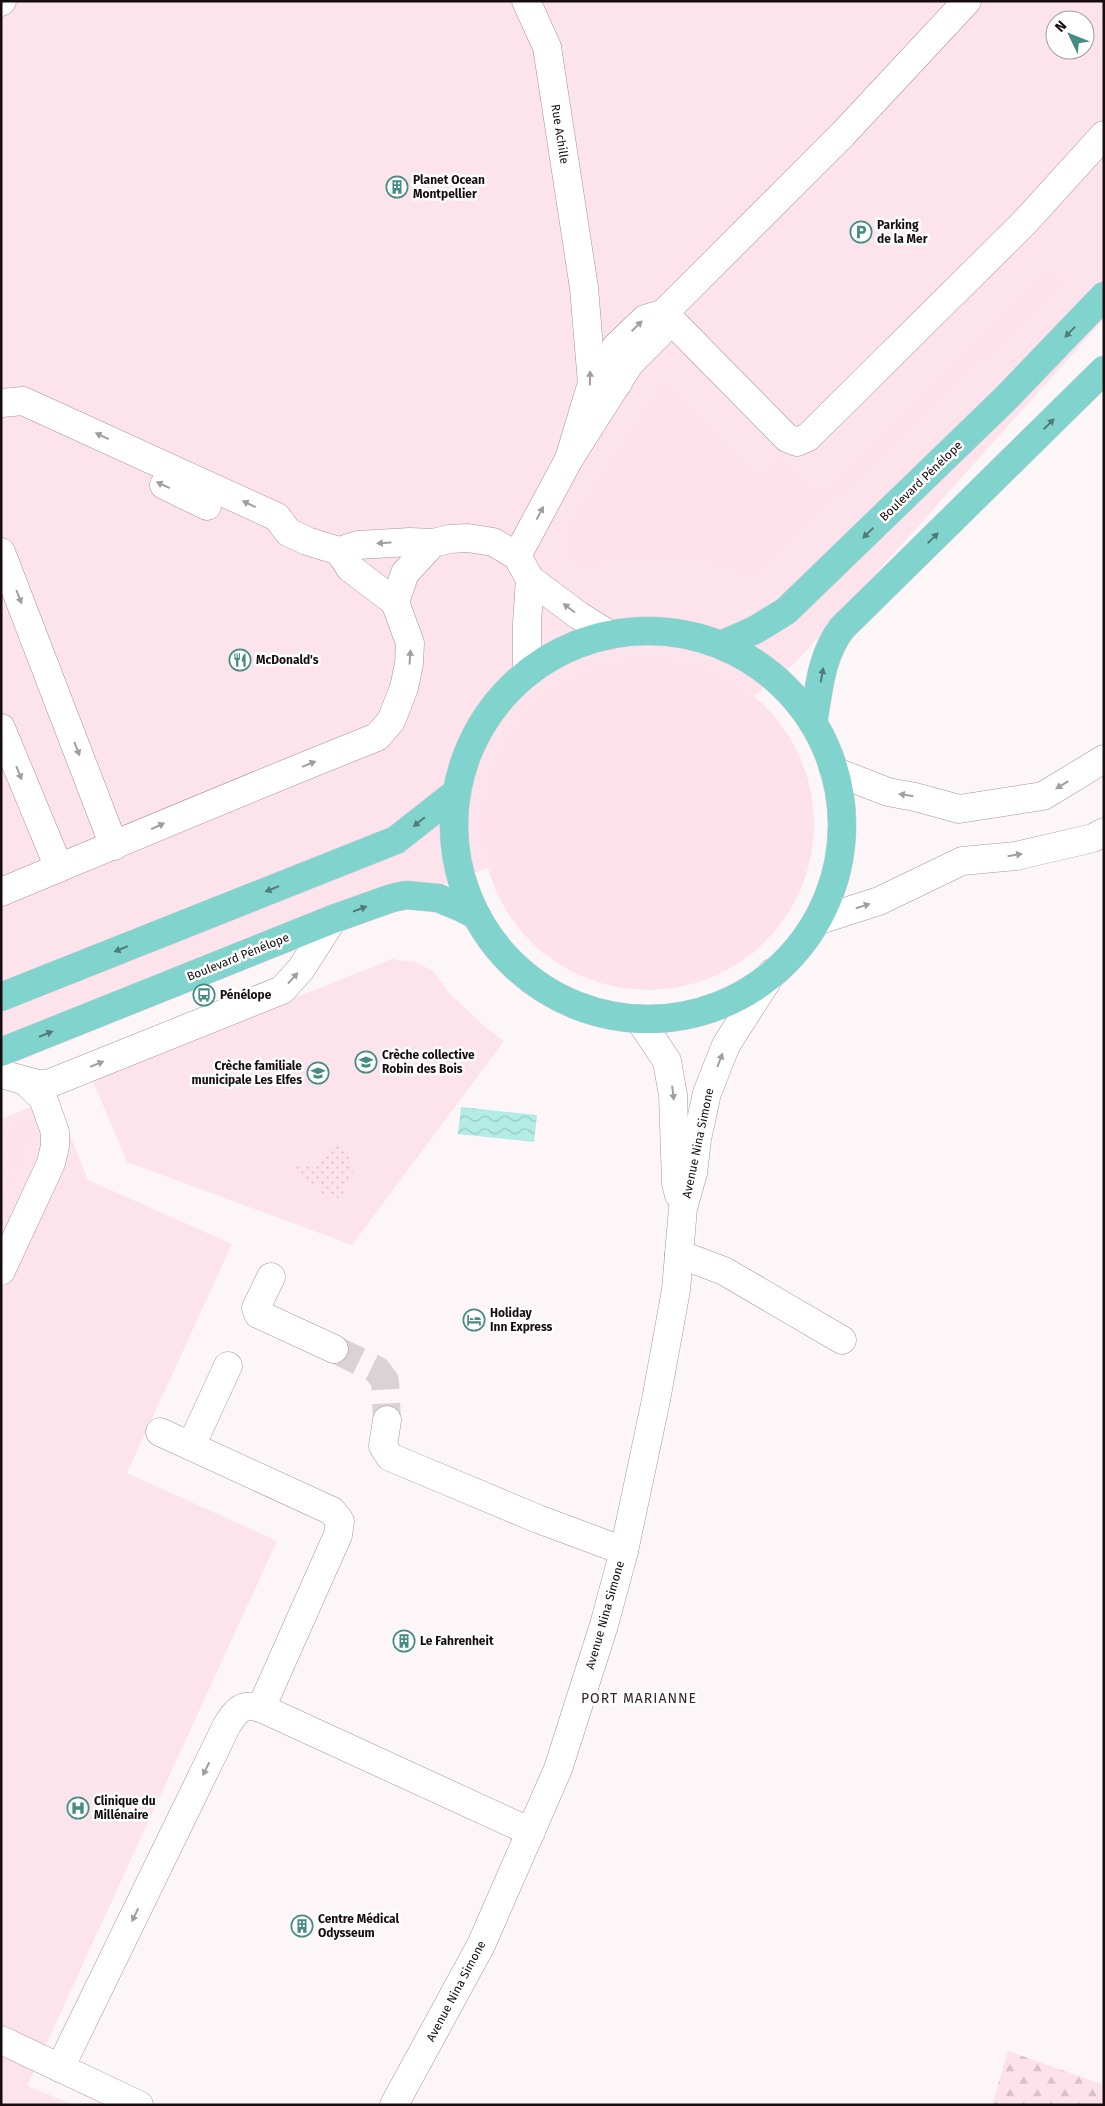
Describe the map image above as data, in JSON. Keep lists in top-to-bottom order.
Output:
{
  "streets": {
    "main road": ["Boulevard Pénélope"],
    "street": ["Rue Achille", "Avenue Nina Simone"]
  },
  "one_way": ["Rue Achille"],
  "districts": ["PORT MARIANNE"],
  "places": {
    "building": ["Planet Ocean Montpellier", "Le Fahrenheit", "Centre Médical Odysseum"],
    "parking": ["Parking de la Mer"],
    "restaurant": ["McDonald's"],
    "bus stop": ["Pénélope"],
    "school or university": ["Crèche collective Robin des Bois", "Crèche familiale municipale Les Elfes"],
    "hotel": ["Holiday Inn Express"],
    "hospital": ["Clinique du Millénaire"]
  },
  "north": "top left"
}
